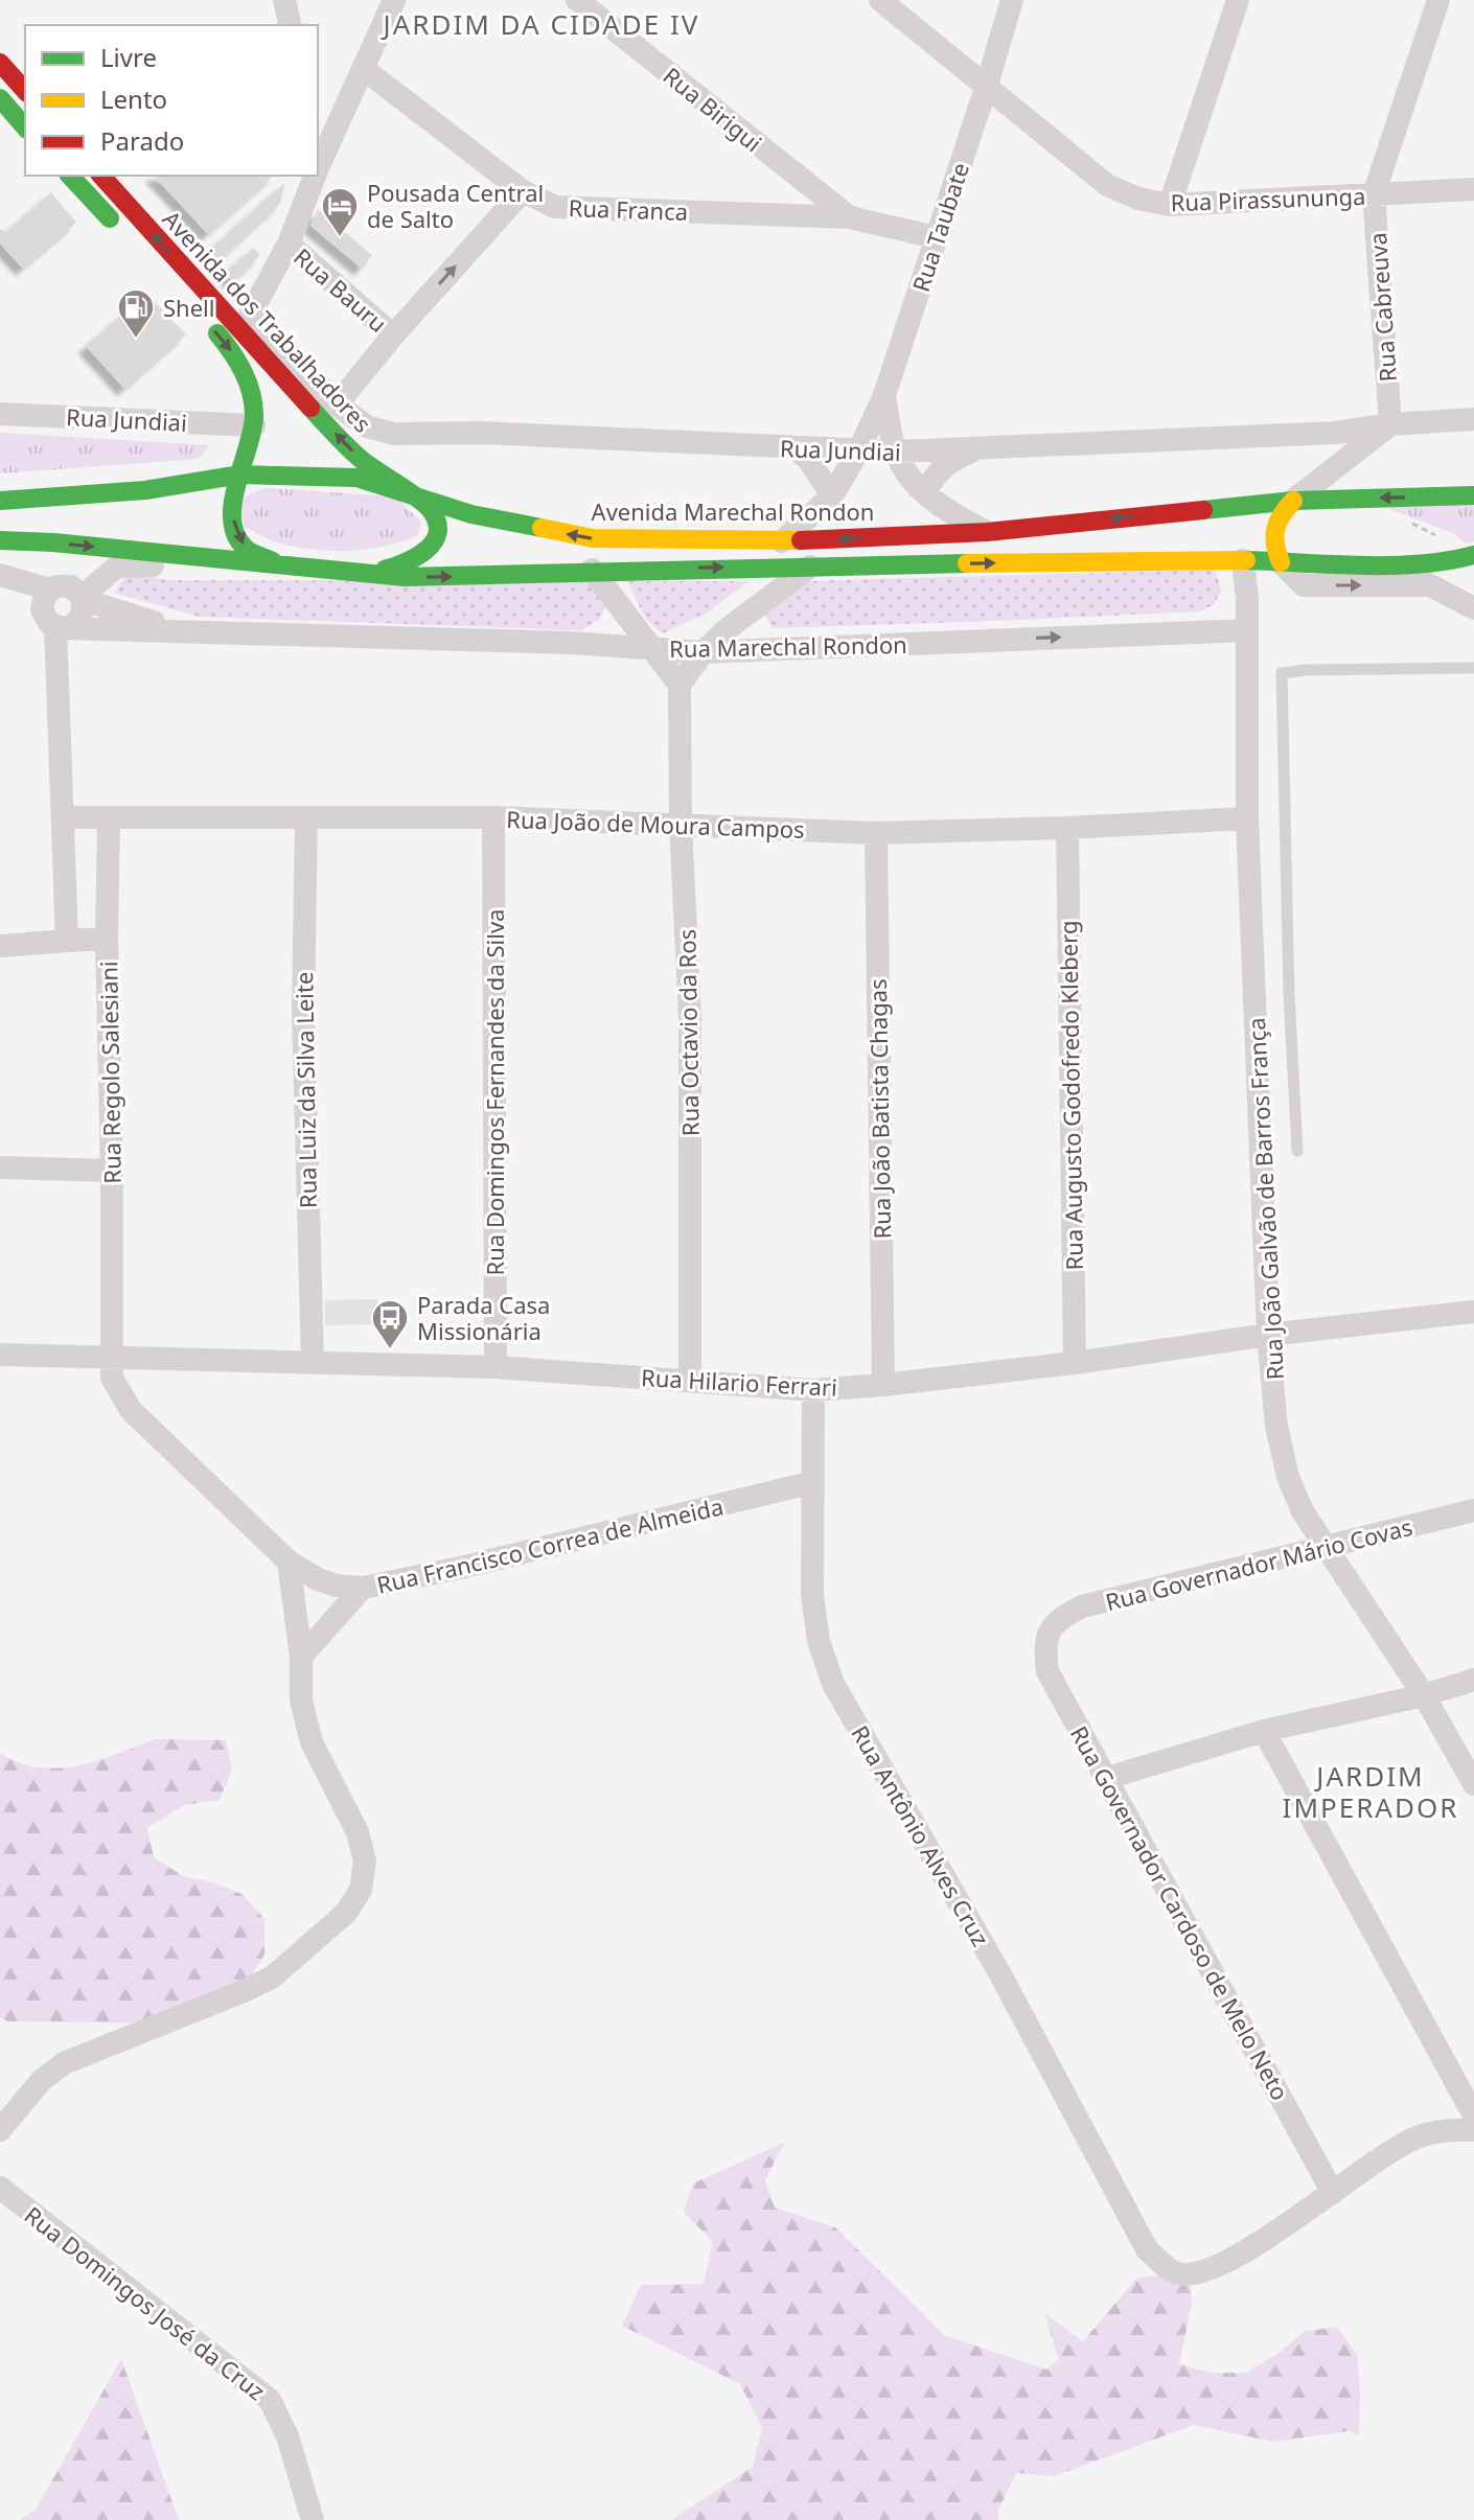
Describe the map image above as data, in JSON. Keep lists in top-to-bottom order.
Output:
{
  "streets": {
    "main road": ["Avenida dos Trabalhadores", "Avenida Marechal Rondon"],
    "street": [
      "Rua Birigui",
      "Rua Pirassununga",
      "Rua Franca",
      "Rua Taubate",
      "Rua Bauru",
      "Rua Cabreuva",
      "Rua Jundiai",
      "Rua Marechal Rondon",
      "Rua João de Moura Campos",
      "Rua Octavio da Ros",
      "Rua Regolo Salesiani",
      "Rua Luiz da Silva Leite",
      "Rua Domingos Fernandes da Silva",
      "Rua Augusto Godofredo Kleberg",
      "Rua João Batista Chagas",
      "Rua João Galvão de Barros França",
      "Rua Hilario Ferrari",
      "Rua Francisco Correa de Almeida",
      "Rua Governador Mário Covas",
      "Rua Antônio Alves Cruz",
      "Rua Governador Cardoso de Melo Neto",
      "Rua Domingos José da Cruz"
    ]
  },
  "crossings": [
    ["Rua Birigui", "Rua Franca"],
    ["Rua Pirassununga", "Rua Taubate"],
    ["Rua Pirassununga", "Rua Cabreuva"],
    ["Rua Franca", "Rua Taubate"],
    ["Rua Taubate", "Rua Jundiai"],
    ["Rua Taubate", "Avenida Marechal Rondon"],
    ["Rua Cabreuva", "Rua Jundiai"],
    ["Avenida dos Trabalhadores", "Rua Jundiai"],
    ["Avenida dos Trabalhadores", "Avenida Marechal Rondon"],
    ["Rua Marechal Rondon", "Rua Regolo Salesiani"],
    ["Rua Marechal Rondon", "Rua João Galvão de Barros França"],
    ["Rua João de Moura Campos", "Rua Octavio da Ros"],
    ["Rua João de Moura Campos", "Rua Regolo Salesiani"],
    ["Rua João de Moura Campos", "Rua Luiz da Silva Leite"],
    ["Rua João de Moura Campos", "Rua Domingos Fernandes da Silva"],
    ["Rua João de Moura Campos", "Rua Augusto Godofredo Kleberg"],
    ["Rua João de Moura Campos", "Rua João Batista Chagas"],
    ["Rua João de Moura Campos", "Rua João Galvão de Barros França"],
    ["Rua Octavio da Ros", "Rua Hilario Ferrari"],
    ["Rua Regolo Salesiani", "Rua Hilario Ferrari"],
    ["Rua Regolo Salesiani", "Rua Francisco Correa de Almeida"],
    ["Rua Luiz da Silva Leite", "Rua Hilario Ferrari"],
    ["Rua Domingos Fernandes da Silva", "Rua Hilario Ferrari"],
    ["Rua Augusto Godofredo Kleberg", "Rua Hilario Ferrari"],
    ["Rua João Batista Chagas", "Rua Hilario Ferrari"],
    ["Rua João Galvão de Barros França", "Rua Hilario Ferrari"],
    ["Rua João Galvão de Barros França", "Rua Governador Mário Covas"],
    ["Rua Hilario Ferrari", "Rua Francisco Correa de Almeida"],
    ["Rua Hilario Ferrari", "Rua Antônio Alves Cruz"],
    ["Rua Francisco Correa de Almeida", "Rua Antônio Alves Cruz"],
    ["Rua Governador Mário Covas", "Rua Governador Cardoso de Melo Neto"],
    ["Rua Antônio Alves Cruz", "Rua Governador Cardoso de Melo Neto"]
  ],
  "one_way": ["Rua Marechal Rondon"],
  "districts": ["JARDIM DA CIDADE IV", "JARDIM IMPERADOR"],
  "places": {
    "hotel": ["Pousada Central de Salto"],
    "fuel station": ["Shell"],
    "bus stop": ["Parada Casa Missionária"]
  },
  "legend": ["Livre", "Lento", "Parado"]
}
